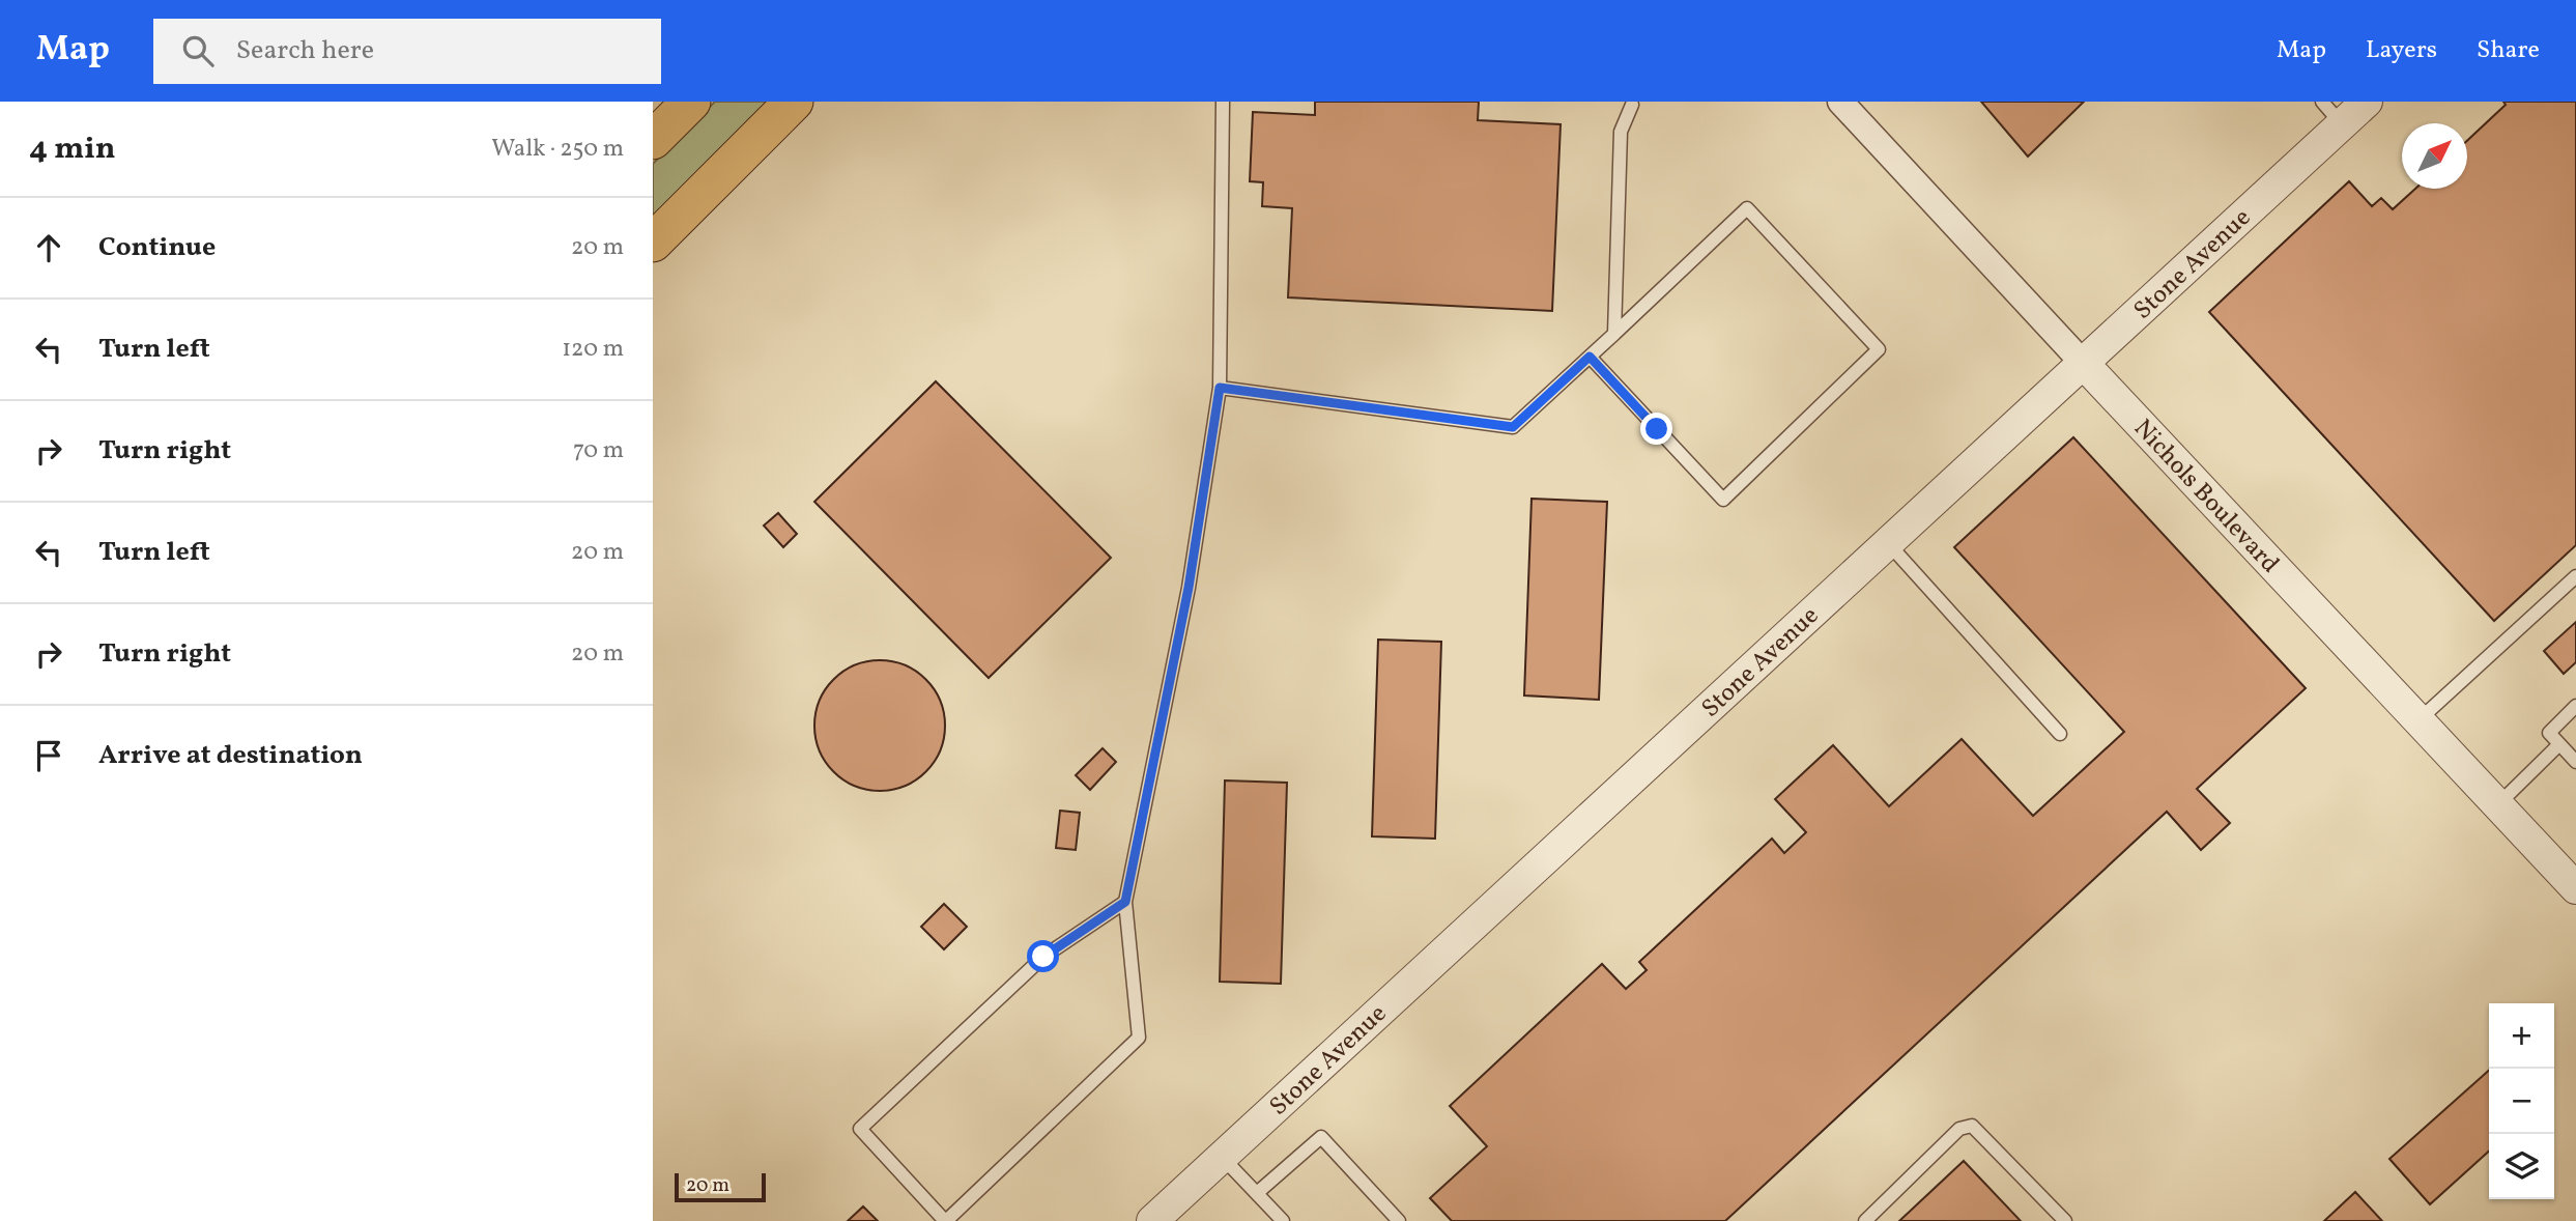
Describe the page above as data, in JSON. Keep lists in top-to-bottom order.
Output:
{
  "streets": {
    "street": ["Stone Avenue", "Nichols Boulevard"]
  },
  "crossings": [
    ["Stone Avenue", "Nichols Boulevard"]
  ],
  "scale_bar": "20 m",
  "north": "top right",
  "page": {
    "header": "Map",
    "search": "Search here",
    "nav": ["Map", "Layers", "Share"],
    "heading": ["4 min", "Walk · 250 m"],
    "list": [
      ["Continue", "20 m"],
      ["Turn left", "120 m"],
      ["Turn right", "70 m"],
      ["Turn left", "20 m"],
      ["Turn right", "20 m"],
      "Arrive at destination"
    ],
    "map_buttons": ["+", "−"],
    "scale": "20 m"
  }
}
